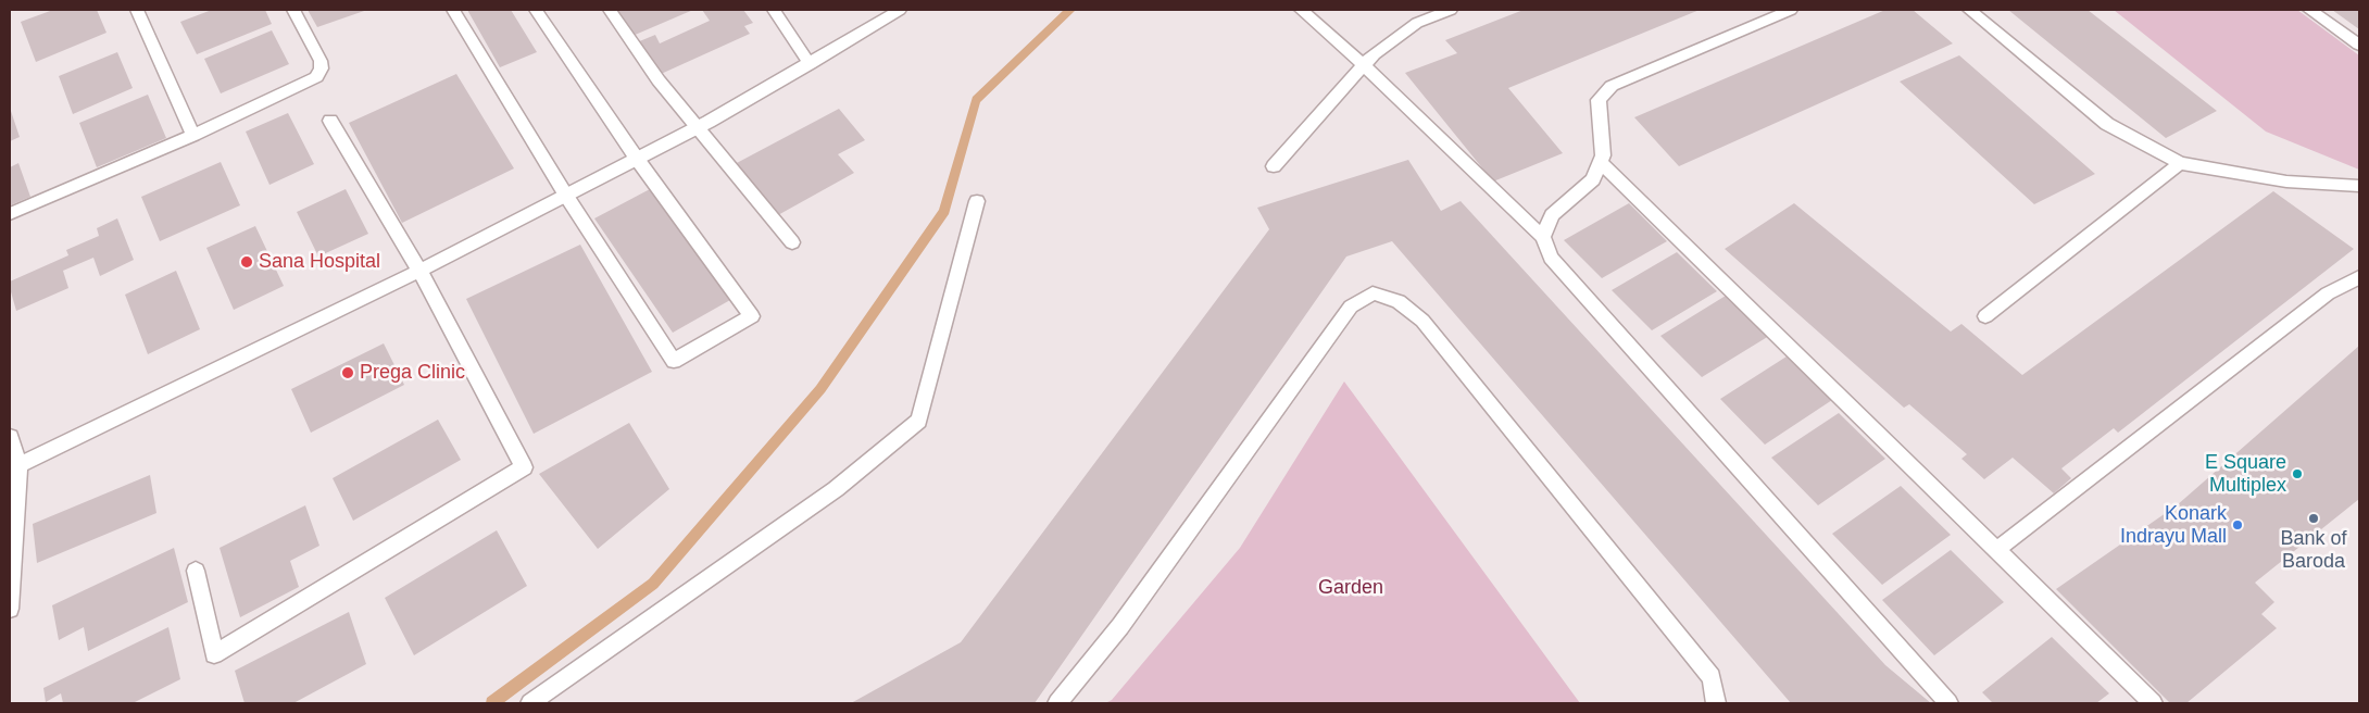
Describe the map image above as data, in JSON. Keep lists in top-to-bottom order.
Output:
{
  "parks": ["Garden"],
  "places": [
    "Sana Hospital",
    "Prega Clinic",
    "E Square Multiplex",
    "Bank of Baroda",
    "Konark Indrayu Mall"
  ]
}
